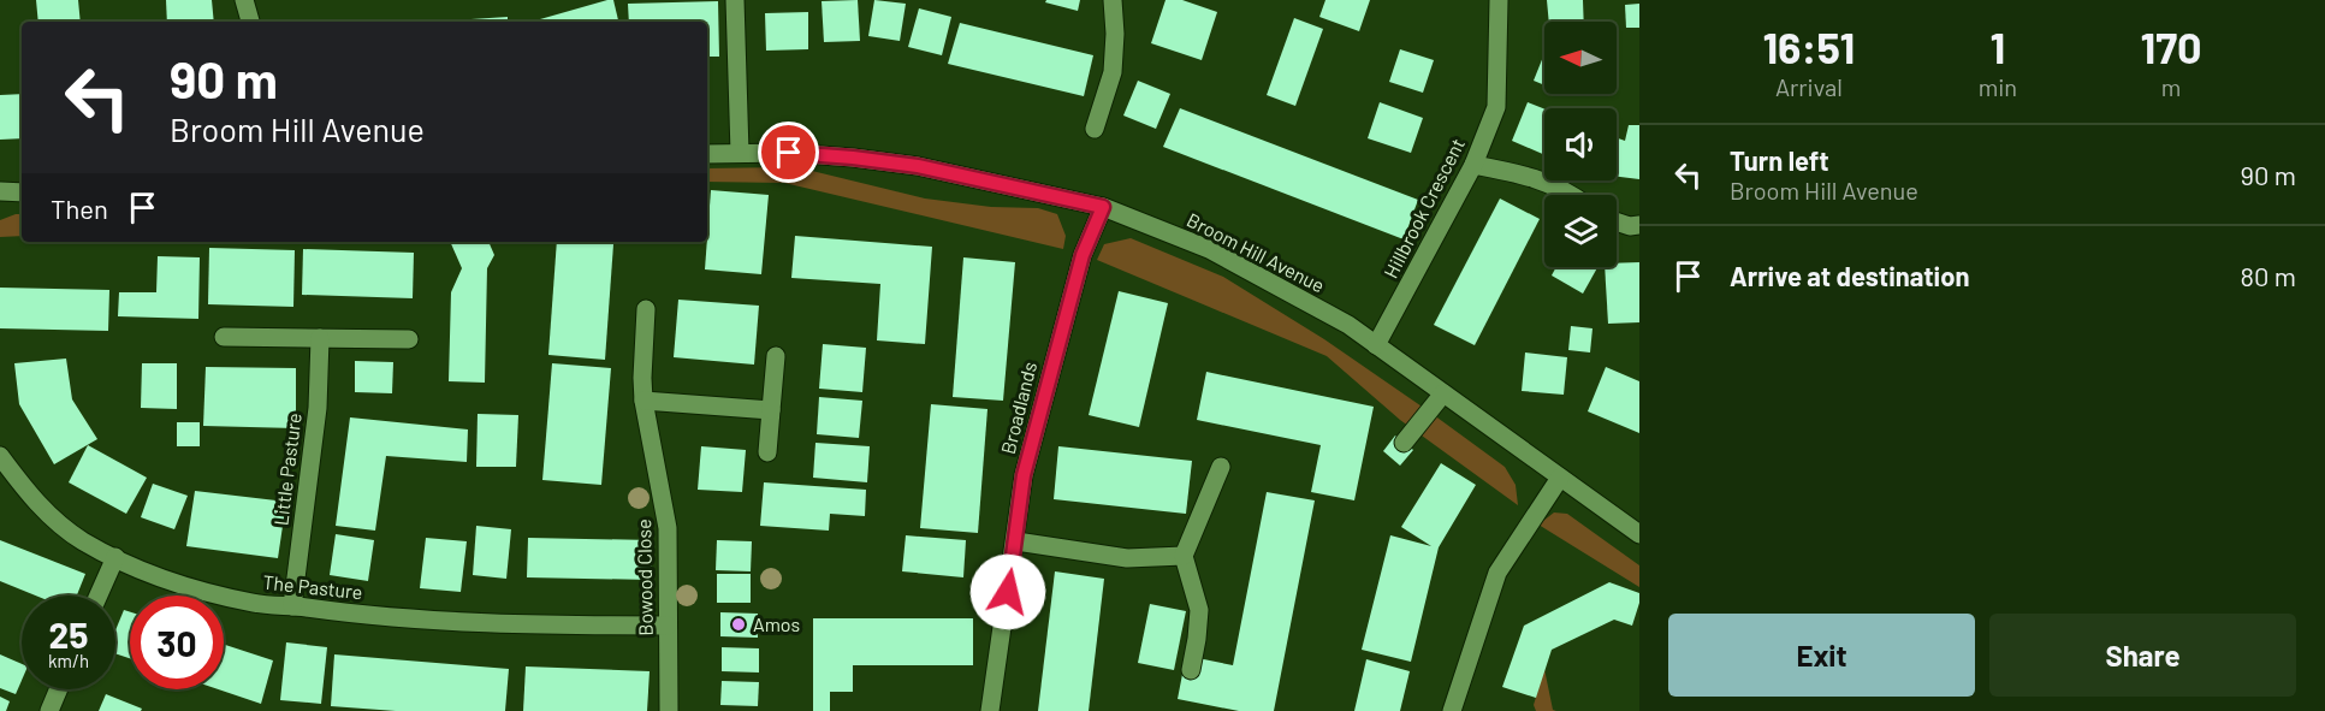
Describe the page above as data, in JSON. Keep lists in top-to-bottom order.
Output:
{
  "streets": {
    "street": [
      "Hillbrook Crescent",
      "Broom Hill Avenue",
      "Broadlands",
      "Little Pasture",
      "Bowood Close",
      "The Pasture"
    ]
  },
  "crossings": [
    ["Hillbrook Crescent", "Broom Hill Avenue"],
    ["Broom Hill Avenue", "Broadlands"],
    ["Little Pasture", "The Pasture"],
    ["Bowood Close", "The Pasture"]
  ],
  "places": ["Amos"],
  "north": "left",
  "page": {
    "eta": [
      "16:51",
      "Arrival",
      "1",
      "min",
      "170",
      "m"
    ],
    "turn": ["90 m", "Broom Hill Avenue"],
    "list": [
      {
        "name": "Turn left",
        "note": "Broom Hill Avenue",
        "value": "90 m"
      },
      {
        "name": "Arrive at destination",
        "value": "80 m"
      }
    ],
    "then": "Then",
    "speed": "25 km/h",
    "limit": "30",
    "buttons": ["Exit", "Share"]
  }
}
